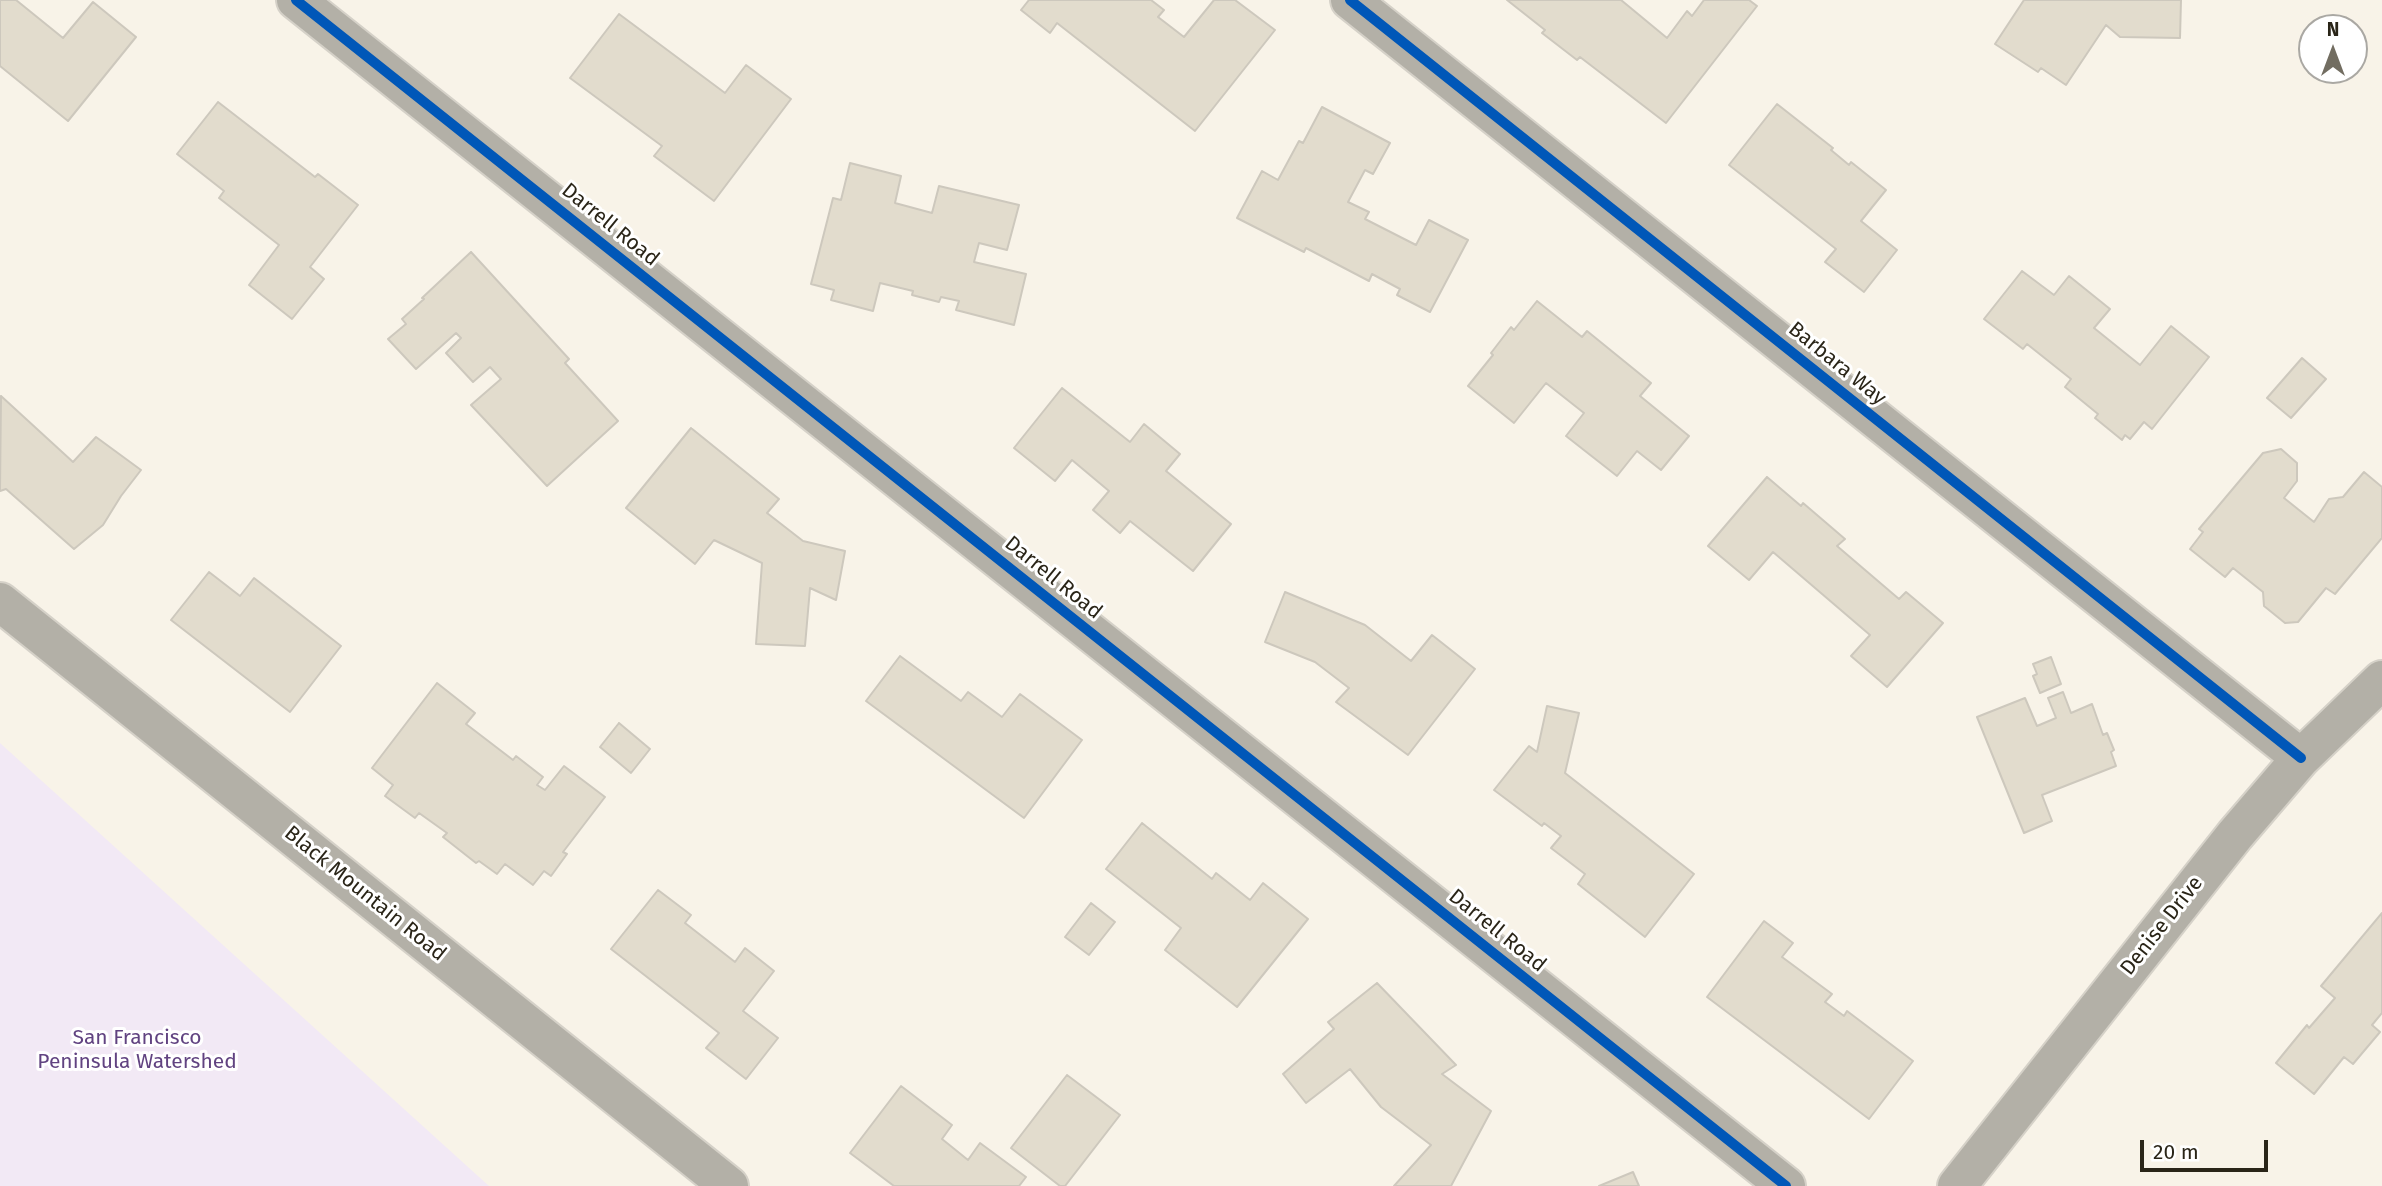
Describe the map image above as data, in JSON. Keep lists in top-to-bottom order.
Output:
{
  "streets": {
    "street": [
      "Darrell Road",
      "Barbara Way",
      "Black Mountain Road",
      "Denise Drive"
    ]
  },
  "crossings": [
    ["Barbara Way", "Denise Drive"]
  ],
  "parks": ["San Francisco Peninsula Watershed"],
  "scale_bar": "20 m",
  "north": "top"
}
